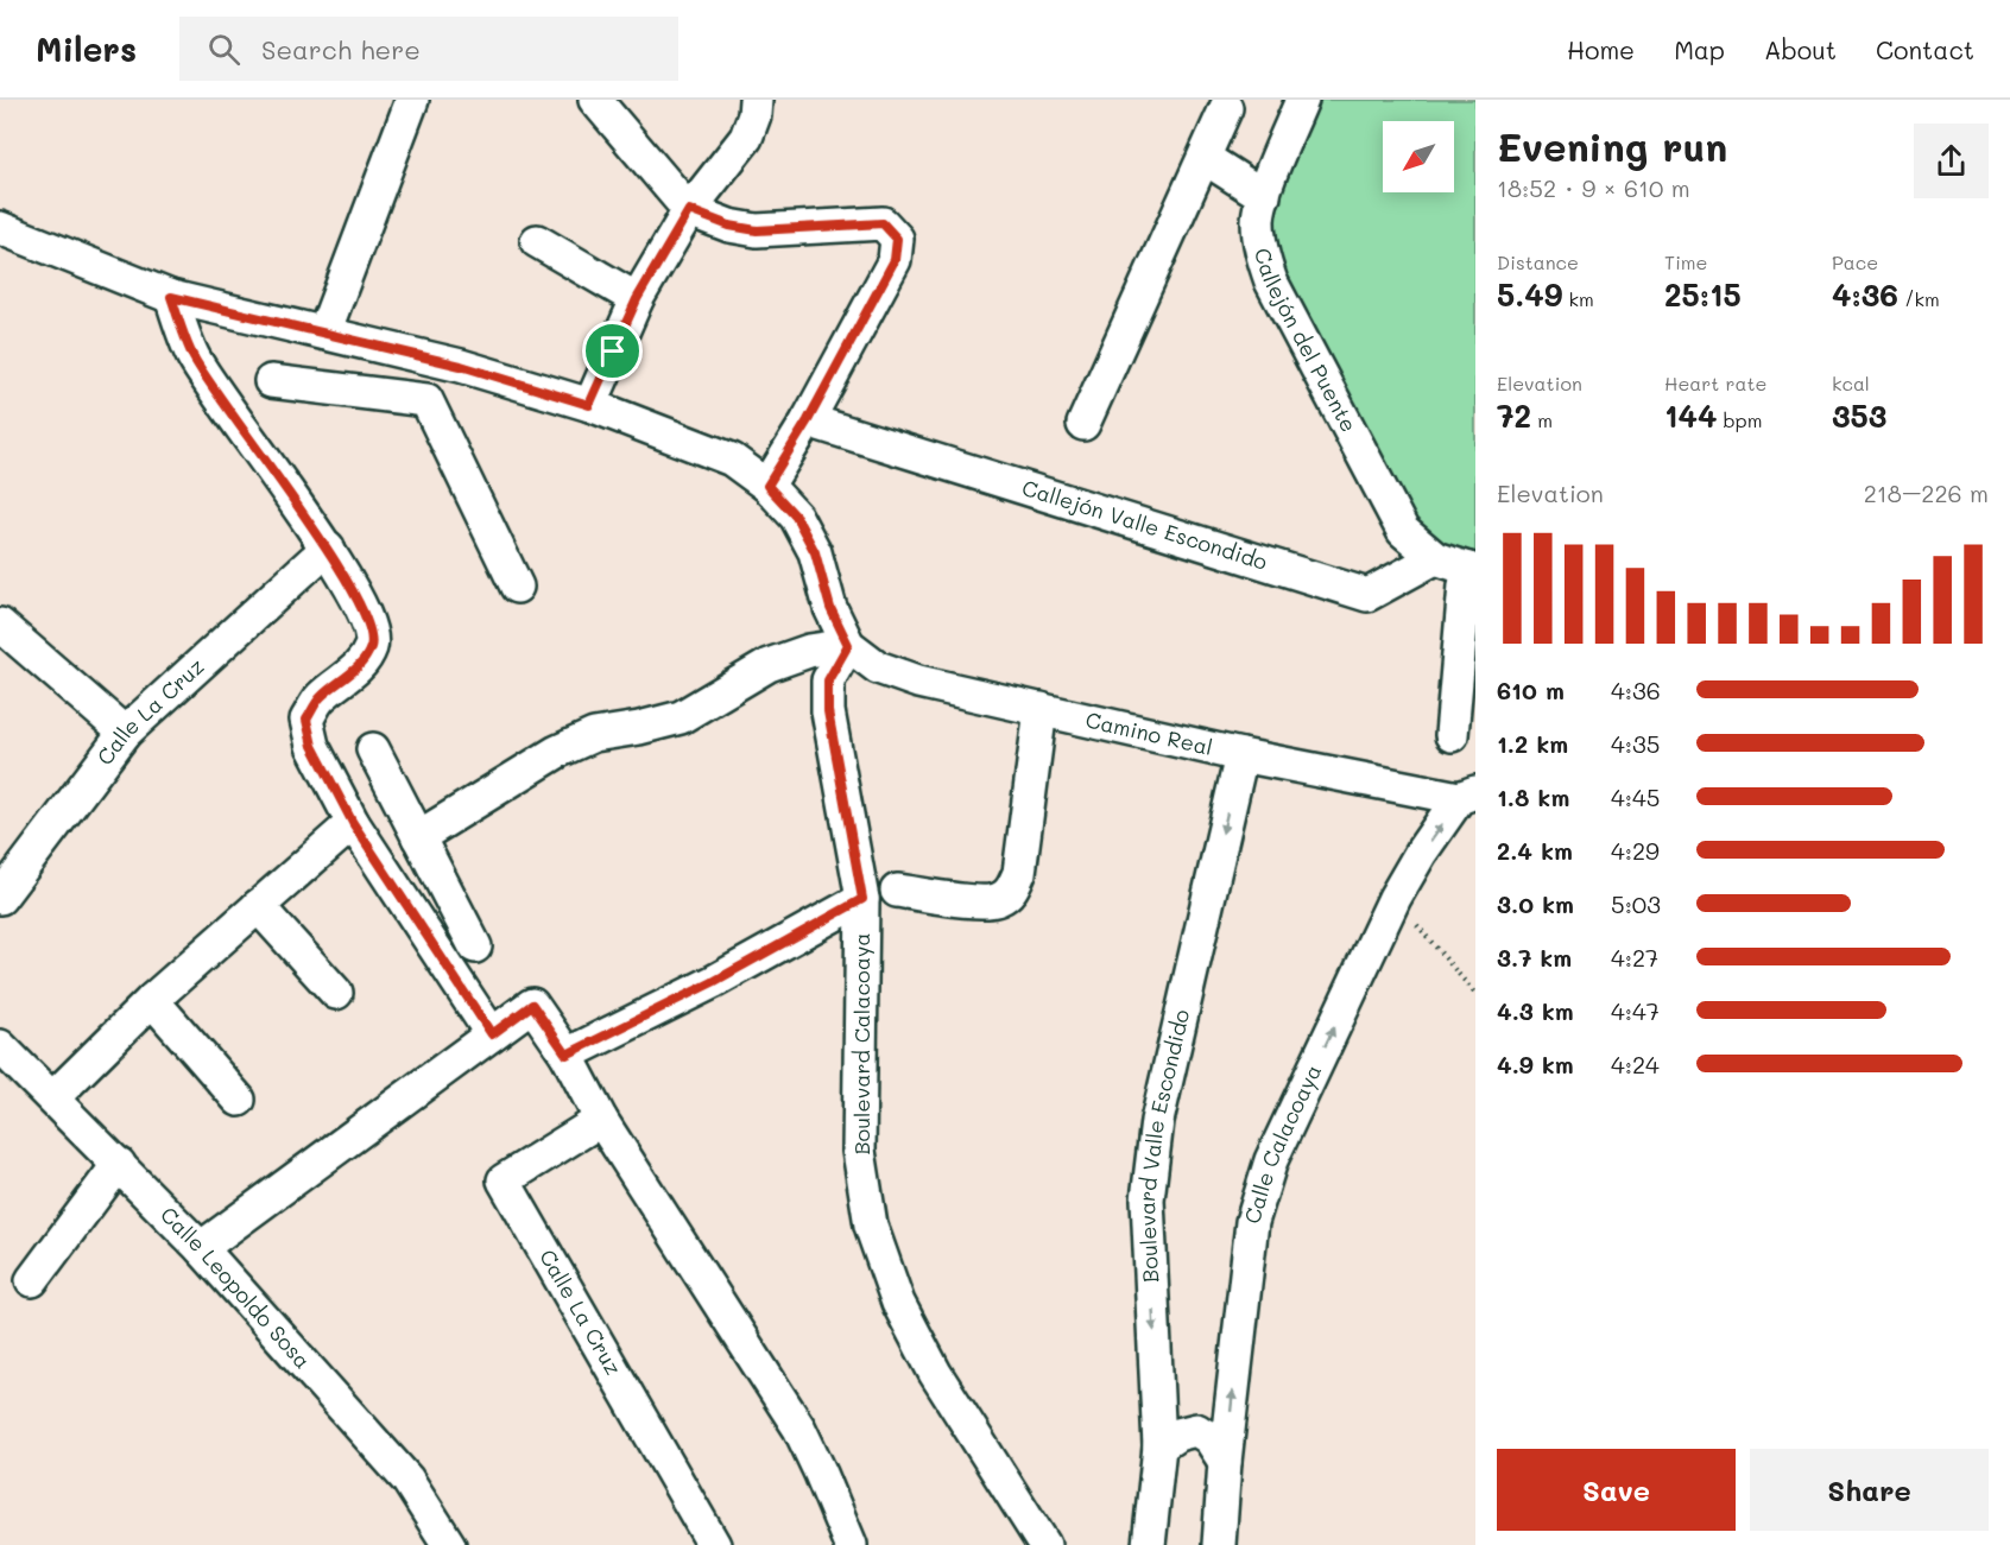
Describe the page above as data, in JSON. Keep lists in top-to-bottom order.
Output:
{
  "streets": {
    "street": [
      "Callejón del Puente",
      "Callejón Valle Escondido",
      "Calle La Cruz",
      "Camino Real",
      "Boulevard Calacoaya",
      "Calle Calacoaya",
      "Boulevard Valle Escondido",
      "Calle Leopoldo Sosa"
    ]
  },
  "crossings": [
    ["Callejón del Puente", "Callejón Valle Escondido"],
    ["Camino Real", "Boulevard Calacoaya"],
    ["Camino Real", "Calle Calacoaya"],
    ["Camino Real", "Boulevard Valle Escondido"]
  ],
  "one_way": ["Calle Calacoaya", "Boulevard Valle Escondido"],
  "north": "bottom left",
  "page": {
    "header": "Milers",
    "search": "Search here",
    "nav": [
      "Home",
      "Map",
      "About",
      "Contact"
    ],
    "heading": ["Evening run", "18:52 · 9 × 610 m"],
    "stats": [
      ["Distance", "5.49 km"],
      ["Time", "25:15"],
      ["Pace", "4:36 /km"],
      ["Elevation", "72 m"],
      ["Heart rate", "144 bpm"],
      ["kcal", "353"]
    ],
    "chart": ["Elevation", "218–226 m"],
    "list": [
      {
        "name": "610 m",
        "note": "4:36"
      },
      {
        "name": "1.2 km",
        "note": "4:35"
      },
      {
        "name": "1.8 km",
        "note": "4:45"
      },
      {
        "name": "2.4 km",
        "note": "4:29"
      },
      {
        "name": "3.0 km",
        "note": "5:03"
      },
      {
        "name": "3.7 km",
        "note": "4:27"
      },
      {
        "name": "4.3 km",
        "note": "4:47"
      },
      {
        "name": "4.9 km",
        "note": "4:24"
      }
    ],
    "buttons": ["Save", "Share"]
  }
}
